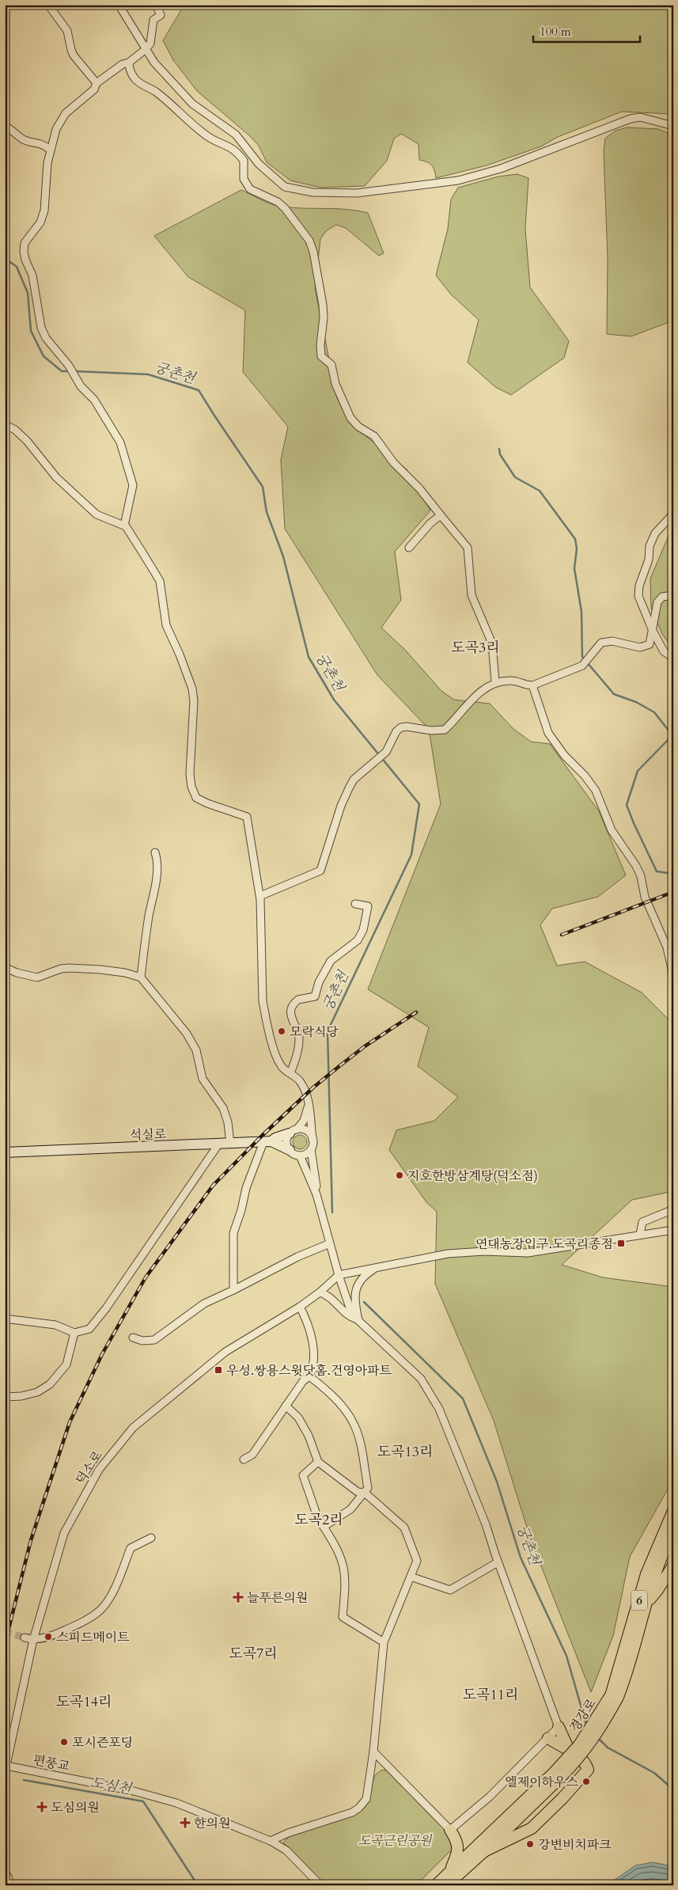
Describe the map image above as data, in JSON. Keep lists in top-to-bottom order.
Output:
{
  "streets": {
    "main road": ["6", "경강로"],
    "street": ["석실로", "덕소로", "편풍교"]
  },
  "crossings": [
    ["덕소로", "편풍교"]
  ],
  "districts": [
    "도곡3리",
    "도곡13리",
    "도곡2리",
    "도곡7리",
    "도곡11리",
    "도곡14리"
  ],
  "water": ["궁촌천", "도심천"],
  "parks": ["도곡근린공원"],
  "places": {
    "other": [
      "모락식당",
      "지호한방삼계탕(덕소점)",
      "스피드메이트",
      "포시즌포딩",
      "엘제이하우스",
      "강변비치파크"
    ],
    "transit": ["연대농장입구.도곡리종점", "우성.쌍용스윗닷홈.건영아파트"],
    "health": ["늘푸른의원", "도심의원", "한의원"]
  },
  "scale_bar": "100 m"
}
